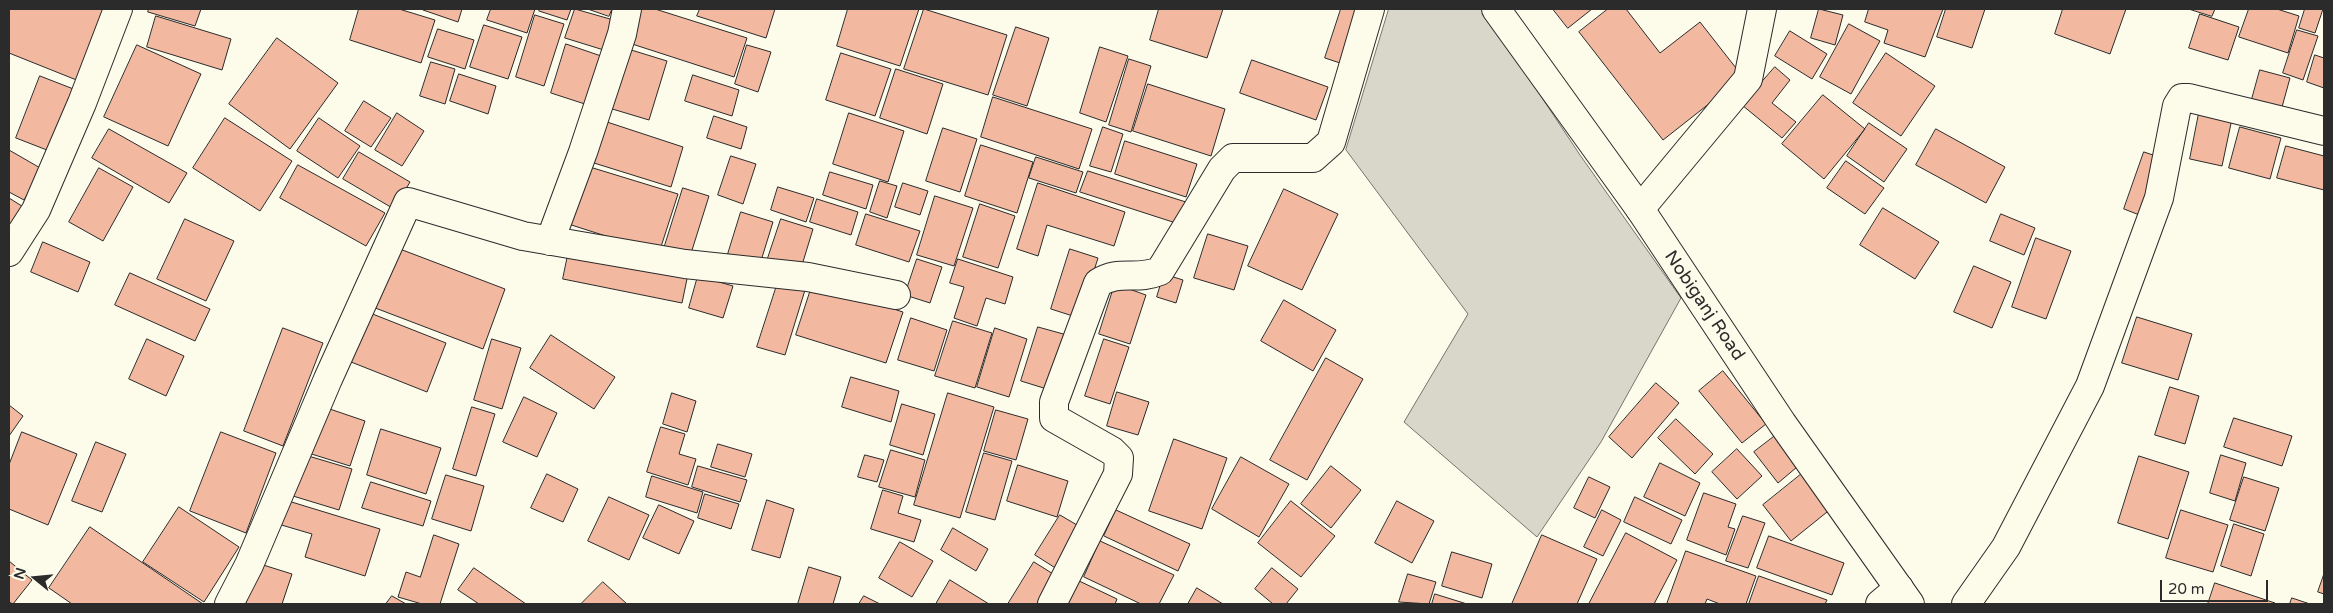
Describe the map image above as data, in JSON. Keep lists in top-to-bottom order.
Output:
{
  "streets": {
    "street": ["Nobiganj Road"]
  },
  "scale_bar": "20 m",
  "north": "left"
}
